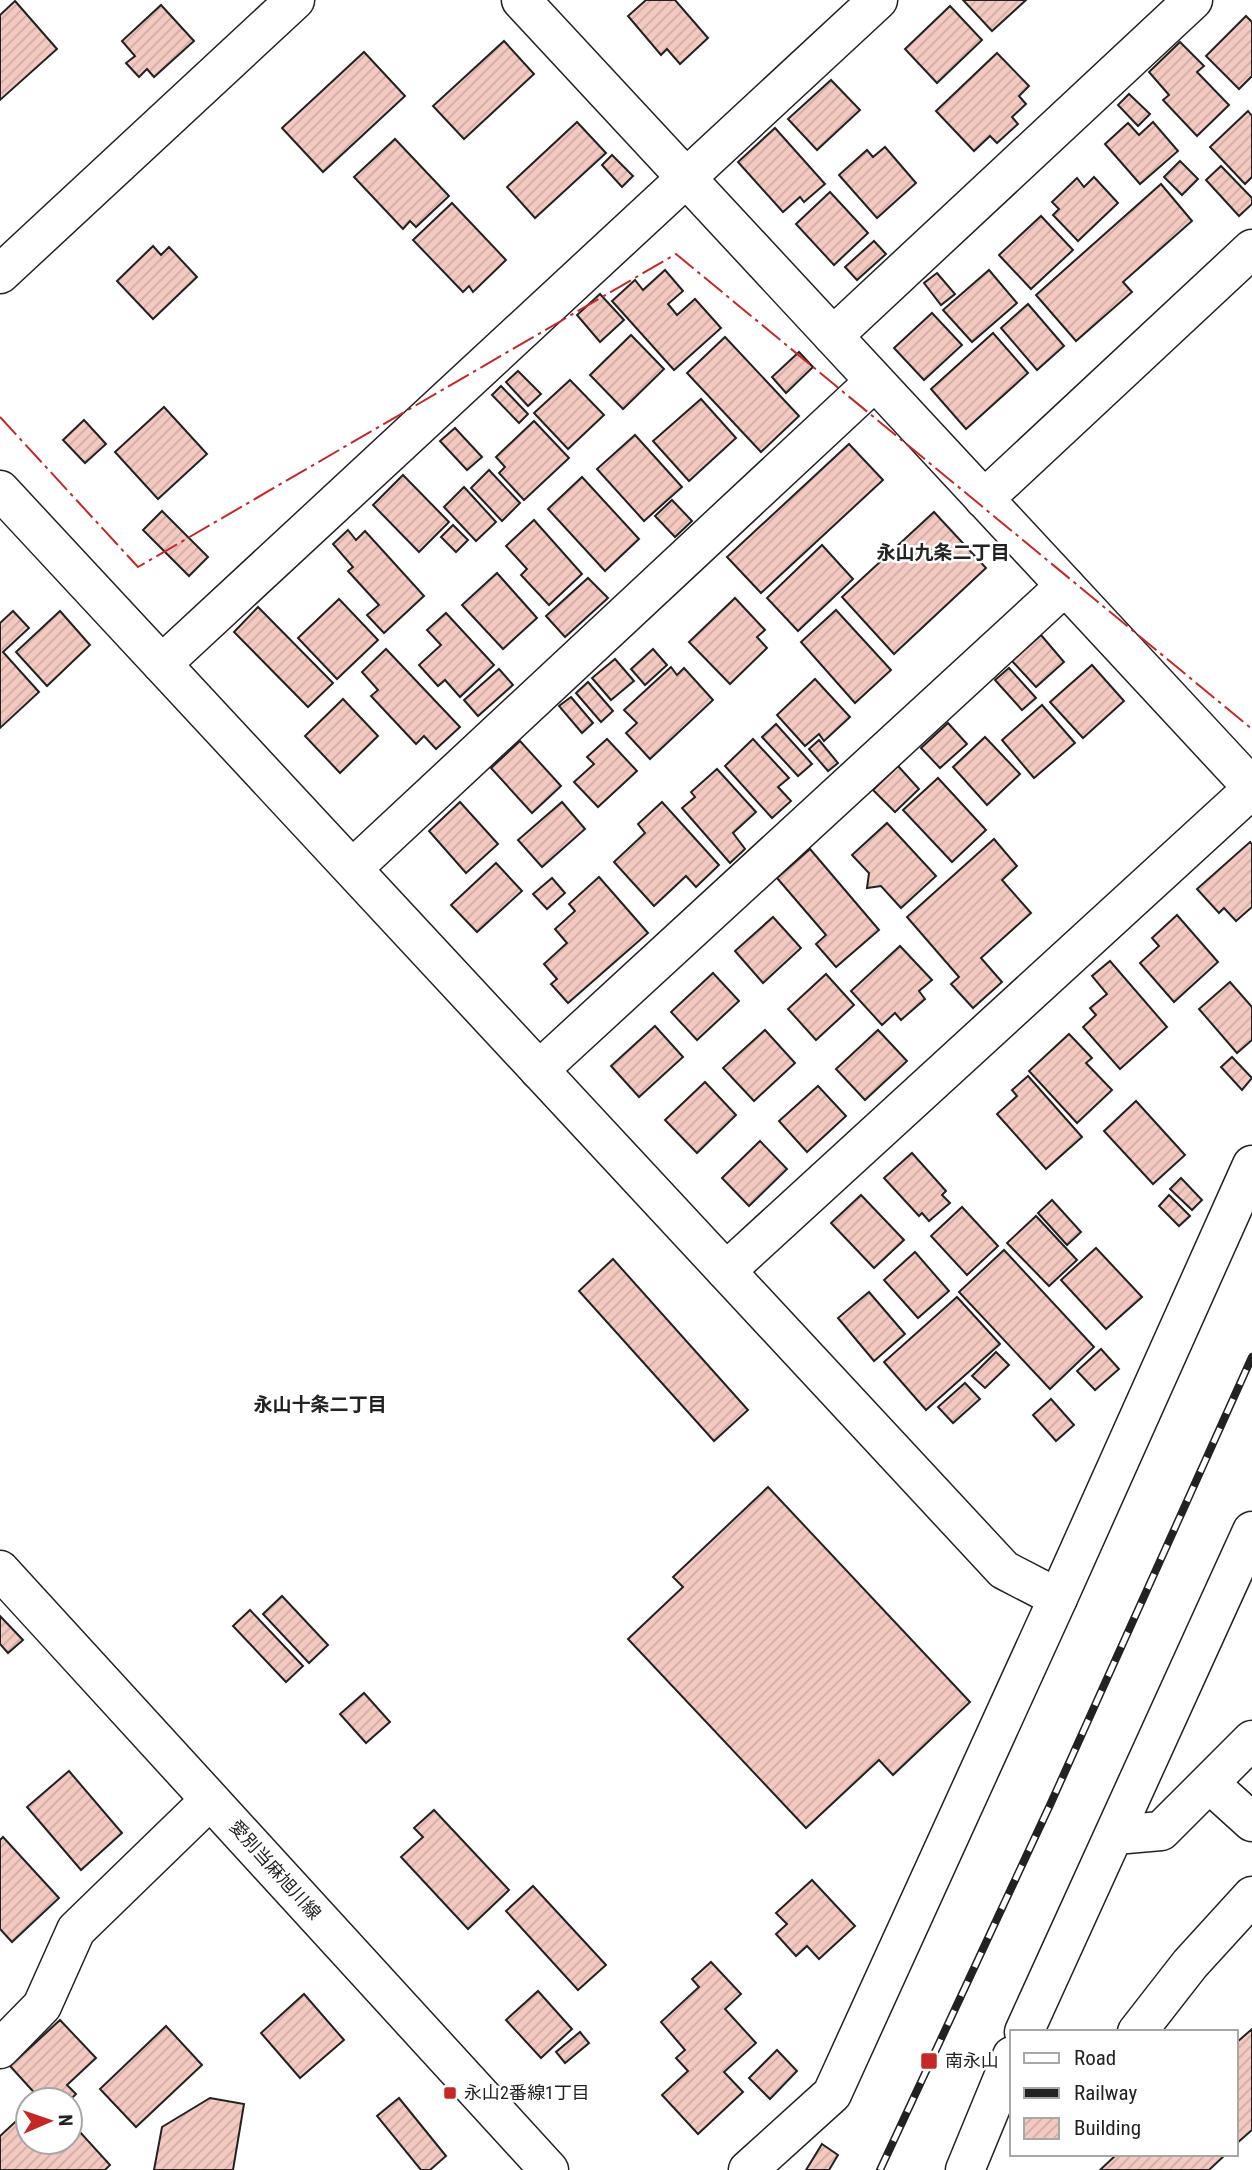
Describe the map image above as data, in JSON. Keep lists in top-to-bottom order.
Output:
{
  "streets": {
    "street": ["愛別当麻旭川線"]
  },
  "districts": ["永山九条二丁目", "永山十条二丁目"],
  "places": {
    "transit": ["南永山", "永山2番線1丁目"]
  },
  "legend": ["Road", "Railway", "Building"],
  "north": "right"
}
